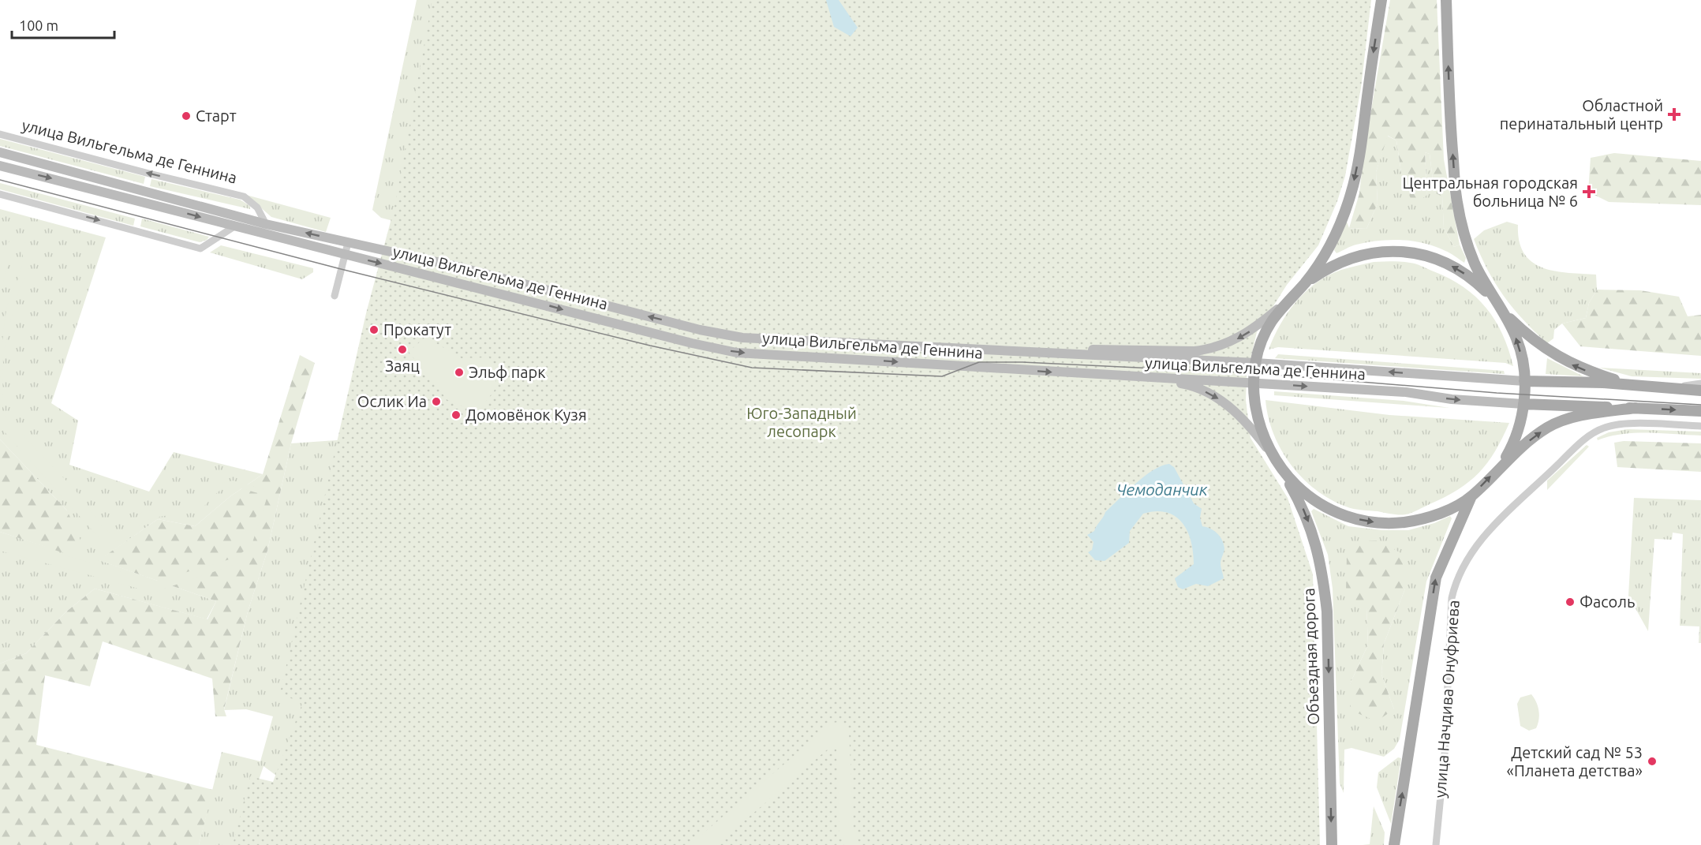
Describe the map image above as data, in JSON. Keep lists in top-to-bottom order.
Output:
{
  "streets": {
    "main road": ["улица Вильгельма де Геннина", "Объездная дорога"],
    "street": ["улица Начдива Онуфриева"]
  },
  "water": ["Чемоданчик"],
  "parks": ["Юго-Западный лесопарк"],
  "places": {
    "health": ["Областной перинатальный центр", "Центральная городская больница № 6"],
    "other": [
      "Старт",
      "Прокатут",
      "Заяц",
      "Эльф парк",
      "Ослик Иа",
      "Домовёнок Кузя",
      "Фасоль",
      "Детский сад № 53 «Планета детства»"
    ]
  },
  "scale_bar": "100 m"
}
